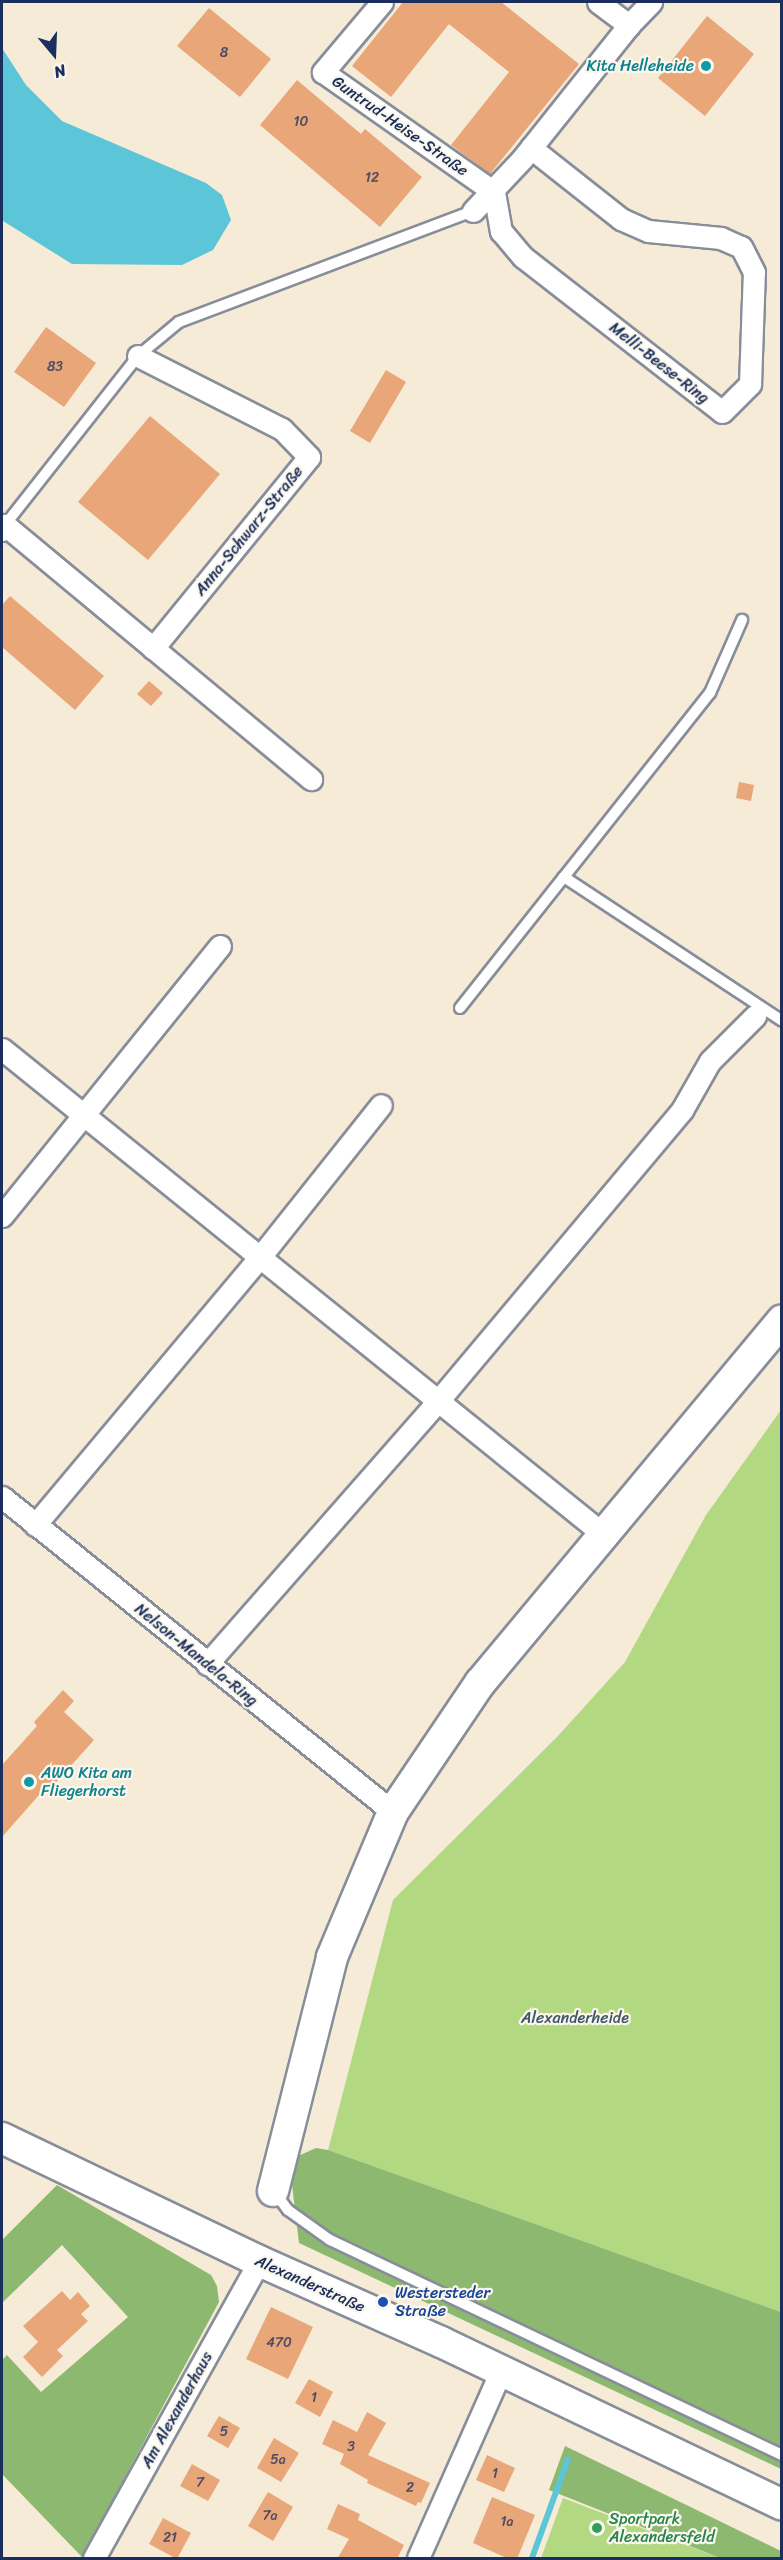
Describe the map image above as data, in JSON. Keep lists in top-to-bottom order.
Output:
{
  "streets": {
    "street": [
      "Guntrud-Heise-Straße",
      "Melli-Beese-Ring",
      "Anna-Schwarz-Straße",
      "Nelson-Mandela-Ring",
      "Alexanderstraße",
      "Am Alexanderhaus"
    ]
  },
  "crossings": [
    ["Guntrud-Heise-Straße", "Melli-Beese-Ring"],
    ["Alexanderstraße", "Am Alexanderhaus"]
  ],
  "parks": ["Alexanderheide"],
  "places": [
    "Kita Helleheide",
    "AWO Kita am Fliegerhorst",
    "Westersteder Straße",
    "Sportpark Alexandersfeld"
  ],
  "house_numbers": [
    "8",
    "10",
    "12",
    "83",
    "470",
    "1",
    "5",
    "3",
    "5a",
    "1",
    "7",
    "2",
    "7a",
    "1a",
    "21"
  ],
  "north": "bottom"
}
